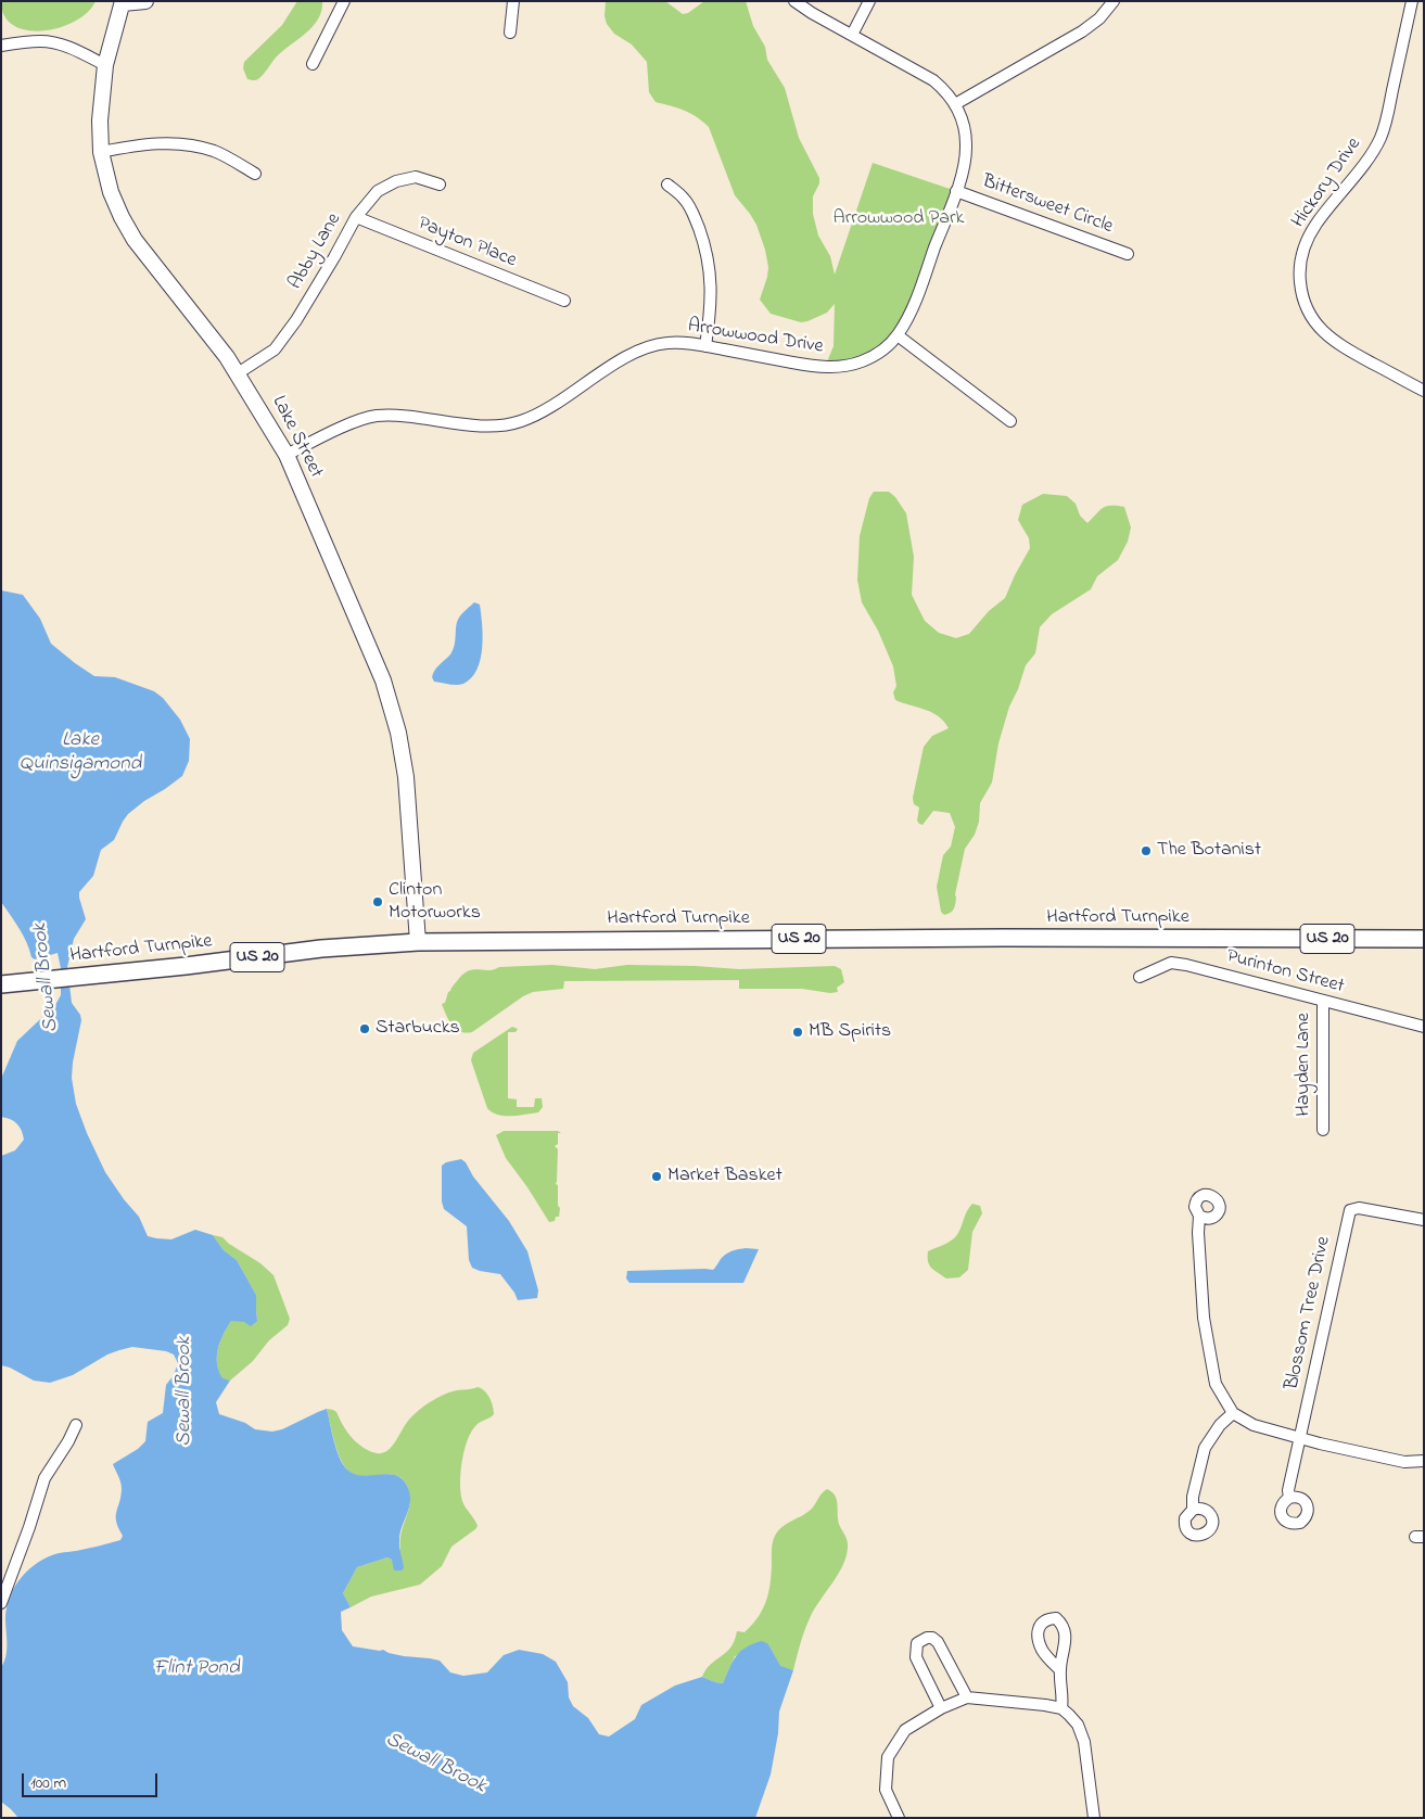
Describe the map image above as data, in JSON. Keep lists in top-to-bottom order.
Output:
{
  "streets": {
    "main road": ["Lake Street", "Hartford Turnpike", "US 20"],
    "street": [
      "Hickory Drive",
      "Bittersweet Circle",
      "Payton Place",
      "Abby Lane",
      "Arrowwood Drive",
      "Purinton Street",
      "Hayden Lane",
      "Blossom Tree Drive"
    ]
  },
  "crossings": [
    ["Bittersweet Circle", "Arrowwood Drive"],
    ["Payton Place", "Abby Lane"],
    ["Abby Lane", "Lake Street"],
    ["Arrowwood Drive", "Lake Street"],
    ["Lake Street", "Hartford Turnpike"],
    ["Purinton Street", "Hayden Lane"]
  ],
  "water": ["Lake Quinsigamond", "Sewall Brook", "Flint Pond"],
  "parks": ["Arrowwood Park"],
  "places": [
    "The Botanist",
    "Clinton Motorworks",
    "Starbucks",
    "MB Spirits",
    "Market Basket"
  ],
  "scale_bar": "100 m"
}
